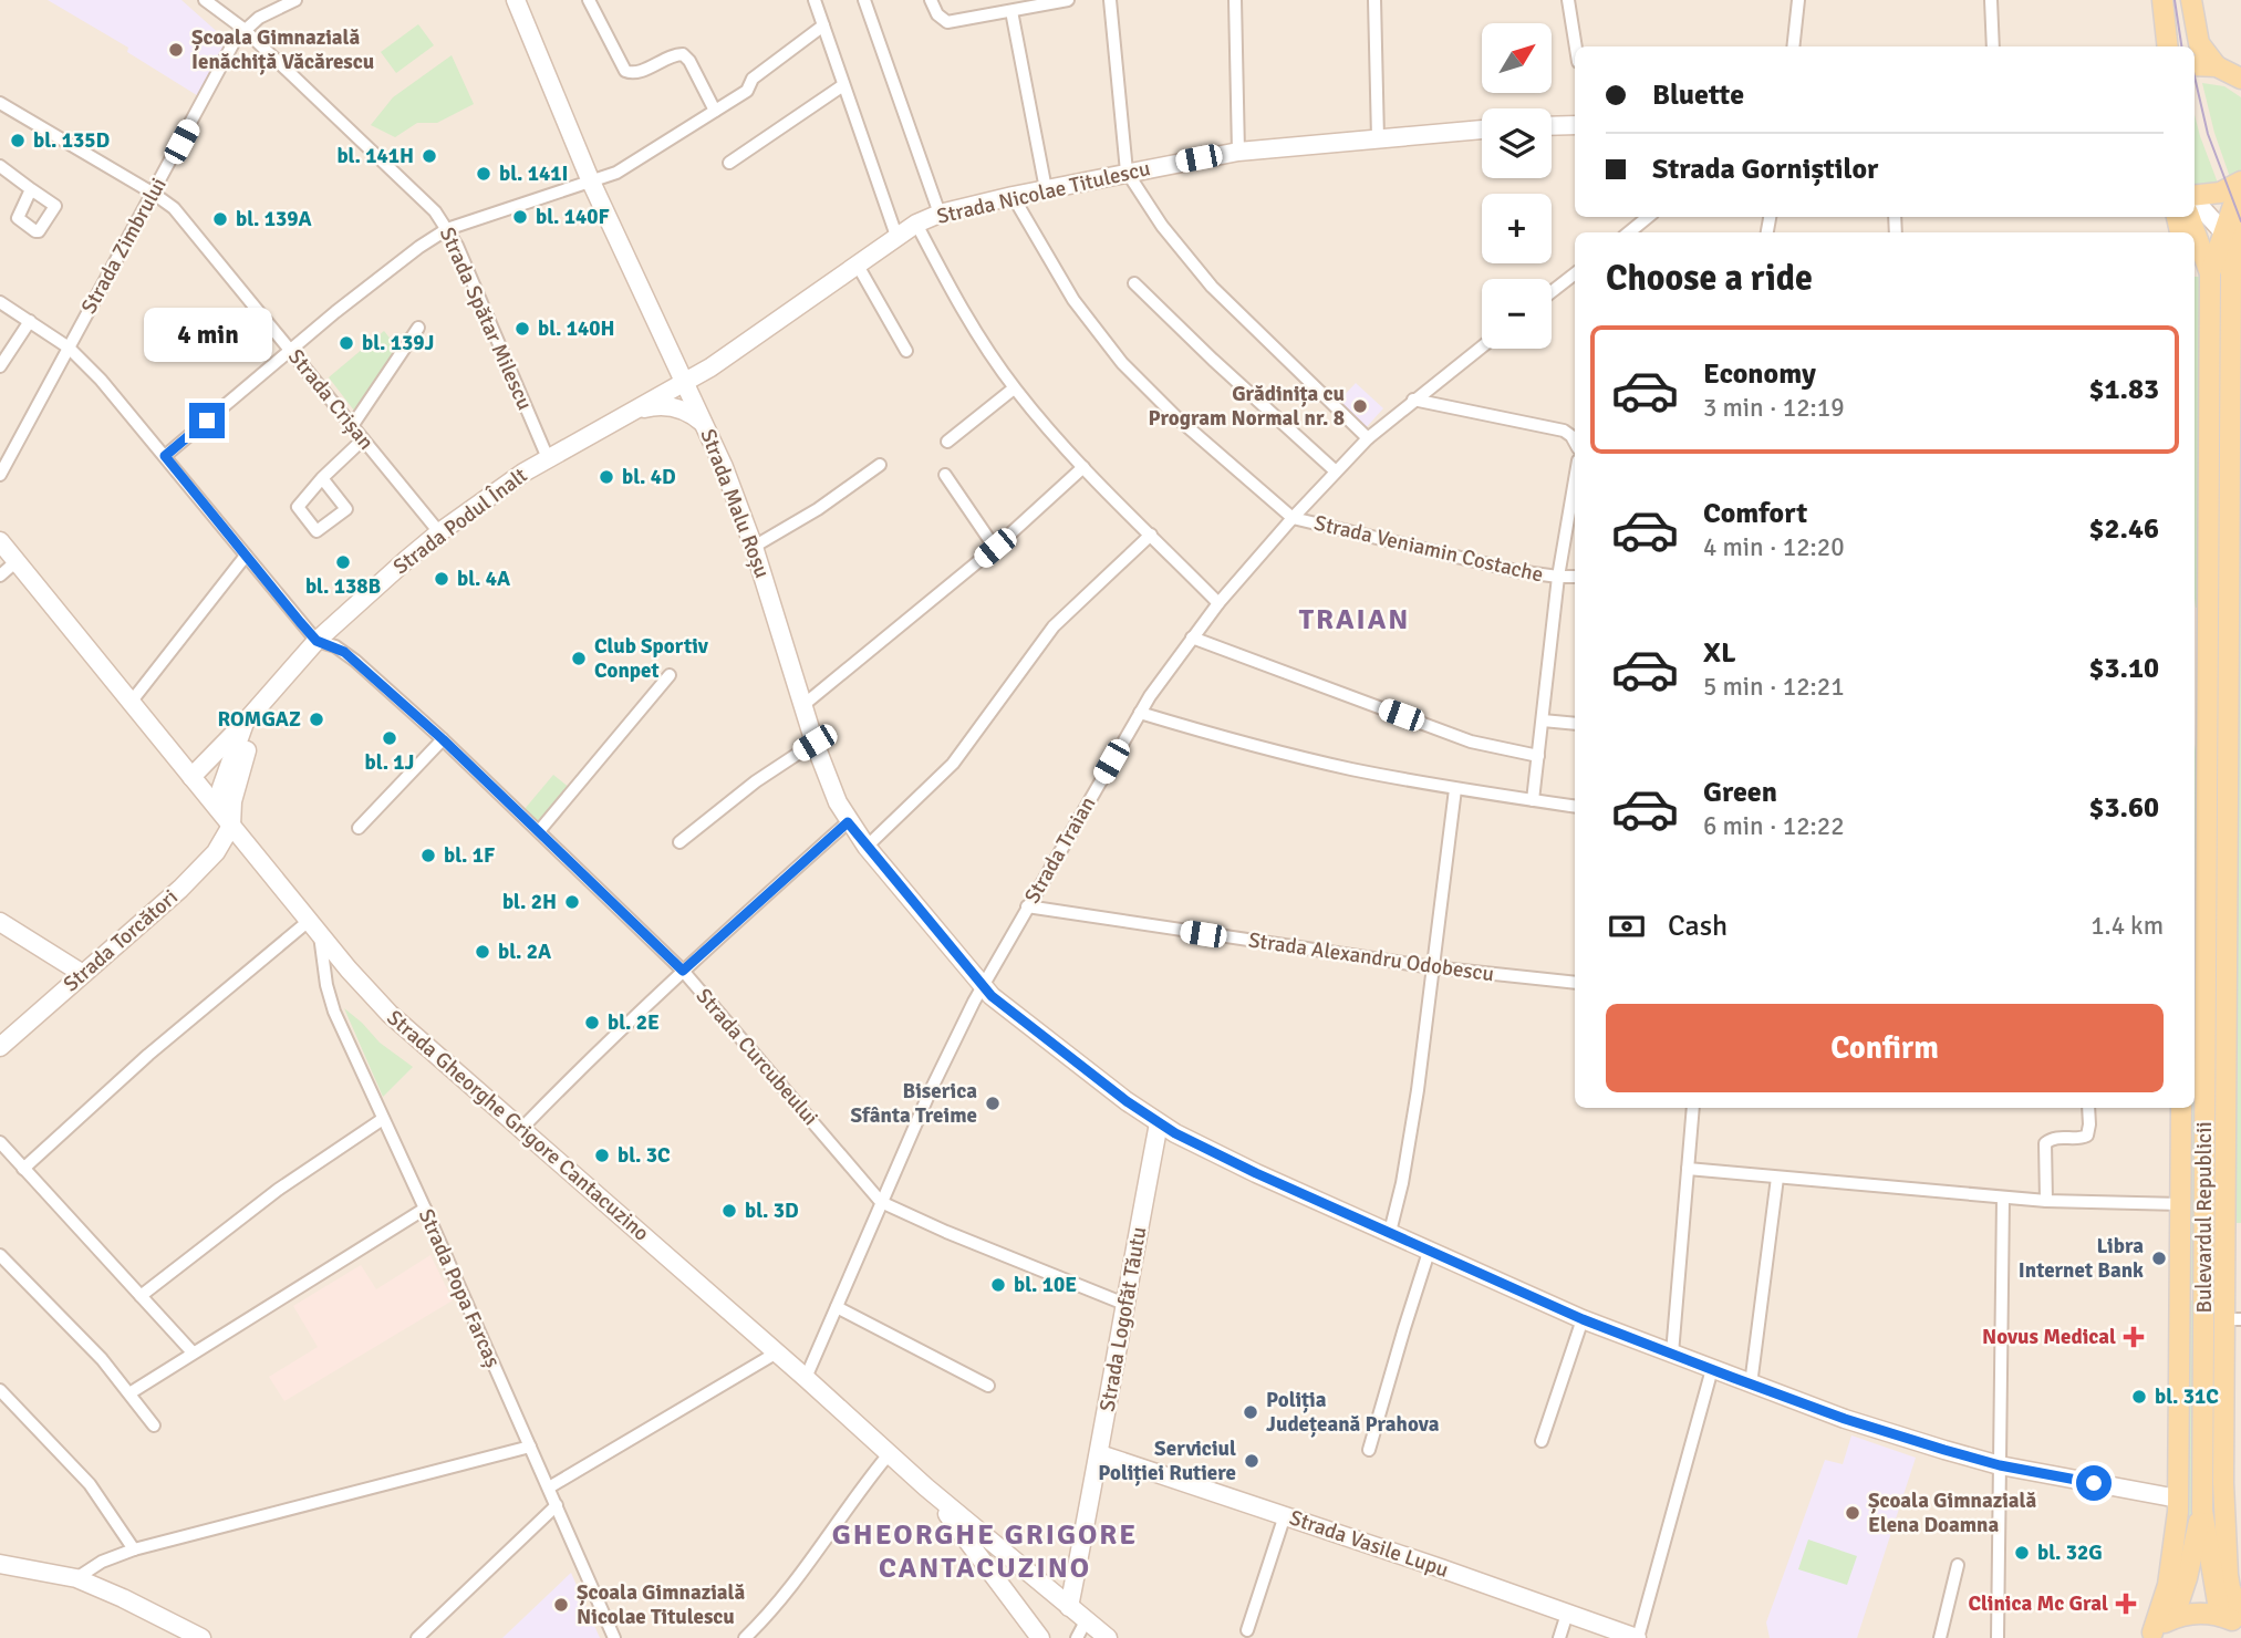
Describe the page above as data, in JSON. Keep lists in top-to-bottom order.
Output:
{
  "streets": {
    "main road": ["Bulevardul Republicii"],
    "street": [
      "Strada Nicolae Titulescu",
      "Strada Zimbrului",
      "Strada Spătar Milescu",
      "Strada Crișan",
      "Strada Malu Roșu",
      "Strada Podul Înalt",
      "Strada Veniamin Costache",
      "Strada Traian",
      "Strada Torcători",
      "Strada Alexandru Odobescu",
      "Strada Curcubeului",
      "Strada Gheorghe Grigore Cantacuzino",
      "Strada Popa Farcaș",
      "Strada Logofăt Tăutu",
      "Strada Vasile Lupu"
    ]
  },
  "crossings": [
    ["Strada Nicolae Titulescu", "Strada Malu Roșu"],
    ["Strada Nicolae Titulescu", "Strada Podul Înalt"],
    ["Strada Nicolae Titulescu", "Strada Veniamin Costache"],
    ["Strada Zimbrului", "Strada Spătar Milescu"],
    ["Strada Zimbrului", "Strada Crișan"],
    ["Strada Spătar Milescu", "Strada Podul Înalt"],
    ["Strada Crișan", "Strada Podul Înalt"],
    ["Strada Malu Roșu", "Strada Podul Înalt"],
    ["Strada Malu Roșu", "Strada Traian"],
    ["Strada Malu Roșu", "Bulevardul Republicii"],
    ["Strada Malu Roșu", "Strada Logofăt Tăutu"],
    ["Strada Podul Înalt", "Strada Torcători"],
    ["Strada Podul Înalt", "Strada Curcubeului"],
    ["Strada Podul Înalt", "Strada Gheorghe Grigore Cantacuzino"],
    ["Strada Veniamin Costache", "Strada Traian"],
    ["Strada Traian", "Strada Alexandru Odobescu"],
    ["Strada Traian", "Strada Curcubeului"],
    ["Strada Traian", "Strada Gheorghe Grigore Cantacuzino"],
    ["Strada Torcători", "Strada Gheorghe Grigore Cantacuzino"],
    ["Strada Gheorghe Grigore Cantacuzino", "Strada Popa Farcaș"],
    ["Strada Gheorghe Grigore Cantacuzino", "Strada Logofăt Tăutu"],
    ["Strada Logofăt Tăutu", "Strada Vasile Lupu"]
  ],
  "districts": ["TRAIAN", "GHEORGHE GRIGORE CANTACUZINO"],
  "places": {
    "other": [
      "Școala Gimnazială Ienăchiță Văcărescu",
      "bl. 135D",
      "bl. 141H",
      "bl. 141I",
      "bl. 140F",
      "bl. 139A",
      "bl. 140H",
      "bl. 139J",
      "Grădinița cu Program Normal nr. 8",
      "bl. 4D",
      "bl. 138B",
      "bl. 4A",
      "Club Sportiv Conpet",
      "ROMGAZ",
      "bl. 1J",
      "bl. 1F",
      "bl. 2H",
      "bl. 2A",
      "bl. 2E",
      "Biserica Sfânta Treime",
      "bl. 3C",
      "bl. 3D",
      "Libra Internet Bank",
      "bl. 10E",
      "bl. 31C",
      "Poliția Județeană Prahova",
      "Serviciul Poliției Rutiere",
      "Școala Gimnazială Elena Doamna",
      "bl. 32G",
      "Școala Gimnazială Nicolae Titulescu"
    ],
    "health": ["Novus Medical", "Clinica Mc Gral"]
  },
  "north": "top right",
  "page": {
    "map_buttons": ["+", "−"],
    "banner": ["Bluette", "Strada Gorniștilor"],
    "heading": "Choose a ride",
    "bubble": "4 min",
    "list": [
      {
        "name": "Economy",
        "note": "3 min · 12:19",
        "value": "$1.83"
      },
      {
        "name": "Comfort",
        "note": "4 min · 12:20",
        "value": "$2.46"
      },
      {
        "name": "XL",
        "note": "5 min · 12:21",
        "value": "$3.10"
      },
      {
        "name": "Green",
        "note": "6 min · 12:22",
        "value": "$3.60"
      }
    ],
    "pay": ["Cash", "1.4 km"],
    "buttons": "Confirm"
  }
}
